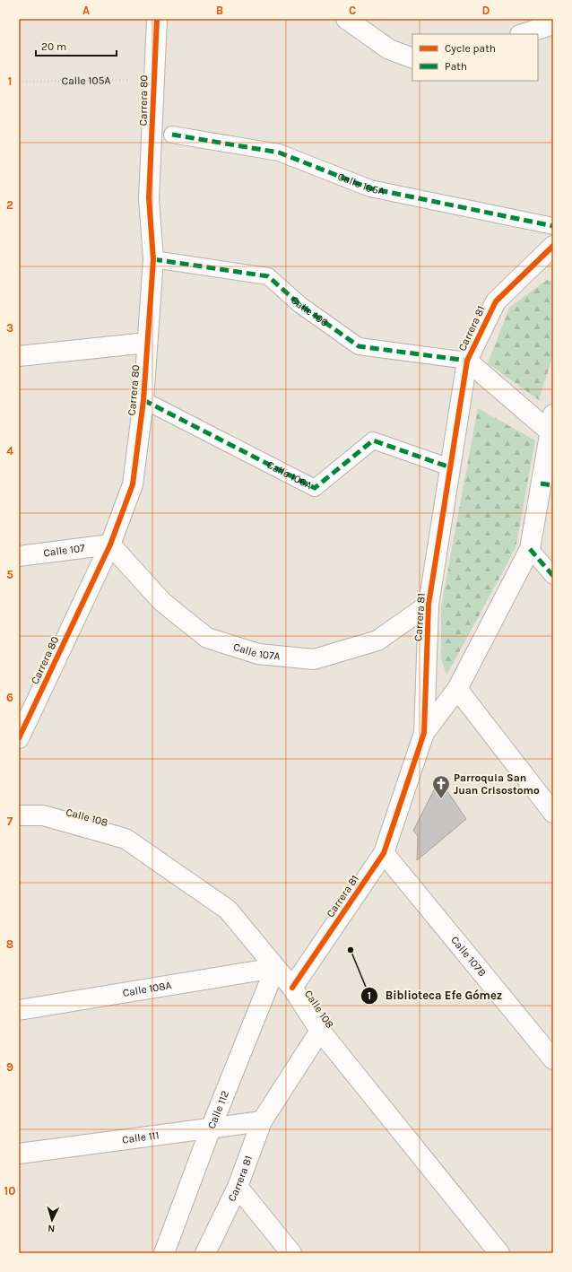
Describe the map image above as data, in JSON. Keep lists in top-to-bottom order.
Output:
{
  "streets": {
    "street": [
      "Calle 105A",
      "Carrera 80",
      "Calle 106",
      "Carrera 81",
      "Calle 106A",
      "Calle 107",
      "Calle 107A",
      "Calle 108",
      "Calle 107B",
      "Calle 108A",
      "Calle 112",
      "Calle 111"
    ]
  },
  "crossings": [
    ["Calle 105A", "Carrera 80"],
    ["Carrera 80", "Calle 106"],
    ["Carrera 80", "Calle 106A"],
    ["Carrera 80", "Calle 107"],
    ["Carrera 80", "Calle 107A"],
    ["Calle 106", "Carrera 81"],
    ["Carrera 81", "Calle 106A"],
    ["Carrera 81", "Calle 107A"],
    ["Carrera 81", "Calle 108"],
    ["Carrera 81", "Calle 107B"],
    ["Carrera 81", "Calle 111"],
    ["Calle 107", "Calle 107A"],
    ["Calle 108", "Calle 108A"],
    ["Calle 108", "Calle 112"],
    ["Calle 108A", "Calle 112"],
    ["Calle 112", "Calle 111"]
  ],
  "places": {
    "church": ["Parroquia San Juan Crisostomo"],
    "other": ["Biblioteca Efe Gómez"]
  },
  "legend": ["Cycle path", "Path"],
  "scale_bar": "20 m",
  "north": "bottom",
  "grid": {
    "columns": [
      "A",
      "B",
      "C",
      "D"
    ],
    "rows": [
      "1",
      "2",
      "3",
      "4",
      "5",
      "6",
      "7",
      "8",
      "9",
      "10"
    ]
  }
}
